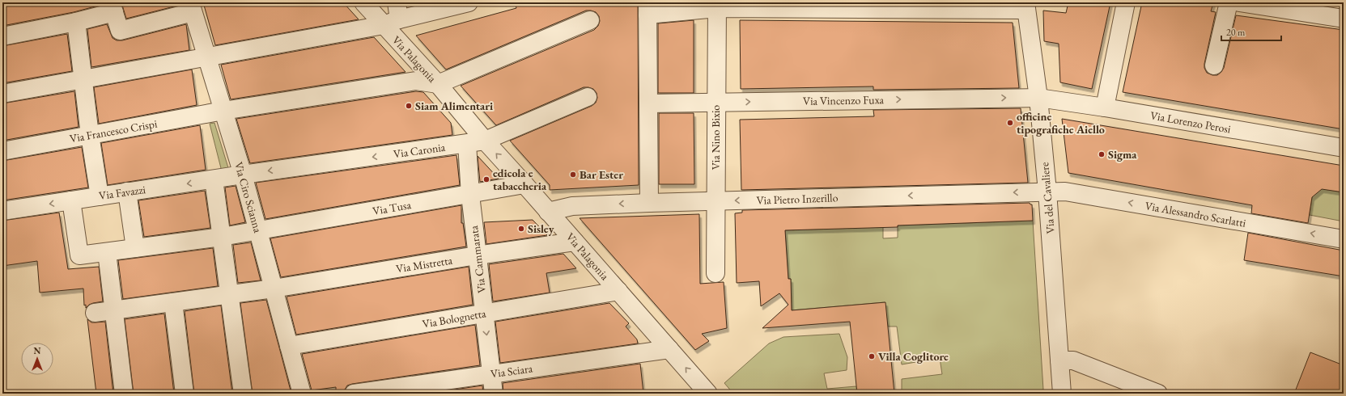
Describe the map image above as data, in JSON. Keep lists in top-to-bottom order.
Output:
{
  "streets": {
    "street": [
      "Via Palagonia",
      "Via Vincenzo Fuxa",
      "Via Lorenzo Perosi",
      "Via Francesco Crispi",
      "Via Nino Bixio",
      "Via Caronia",
      "Via Favazzi",
      "Via Ciro Scianna",
      "Via del Cavaliere",
      "Via Pietro Inzerillo",
      "Via Tusa",
      "Via Alessandro Scarlatti",
      "Via Cammarata",
      "Via Mistretta",
      "Via Bolognetta",
      "Via Sciara"
    ]
  },
  "crossings": [
    ["Via Palagonia", "Via Francesco Crispi"],
    ["Via Palagonia", "Via Caronia"],
    ["Via Palagonia", "Via Pietro Inzerillo"],
    ["Via Palagonia", "Via Tusa"],
    ["Via Palagonia", "Via Mistretta"],
    ["Via Palagonia", "Via Bolognetta"],
    ["Via Palagonia", "Via Sciara"],
    ["Via Vincenzo Fuxa", "Via Lorenzo Perosi"],
    ["Via Vincenzo Fuxa", "Via Nino Bixio"],
    ["Via Vincenzo Fuxa", "Via del Cavaliere"],
    ["Via Lorenzo Perosi", "Via del Cavaliere"],
    ["Via Francesco Crispi", "Via Ciro Scianna"],
    ["Via Nino Bixio", "Via Pietro Inzerillo"],
    ["Via Caronia", "Via Favazzi"],
    ["Via Caronia", "Via Ciro Scianna"],
    ["Via Caronia", "Via Cammarata"],
    ["Via Favazzi", "Via Ciro Scianna"],
    ["Via Favazzi", "Via Tusa"],
    ["Via Ciro Scianna", "Via Tusa"],
    ["Via Ciro Scianna", "Via Mistretta"],
    ["Via Ciro Scianna", "Via Bolognetta"],
    ["Via del Cavaliere", "Via Pietro Inzerillo"],
    ["Via del Cavaliere", "Via Alessandro Scarlatti"],
    ["Via Pietro Inzerillo", "Via Alessandro Scarlatti"],
    ["Via Tusa", "Via Cammarata"],
    ["Via Cammarata", "Via Mistretta"],
    ["Via Cammarata", "Via Bolognetta"],
    ["Via Cammarata", "Via Sciara"]
  ],
  "one_way": ["Via Pietro Inzerillo", "Via Alessandro Scarlatti"],
  "places": [
    "Siam Alimentari",
    "officine tipografiche Aiello",
    "Sigma",
    "Bar Ester",
    "edicola e tabaccheria",
    "Sisley",
    "Villa Coglitore"
  ],
  "scale_bar": "20 m",
  "north": "top"
}
